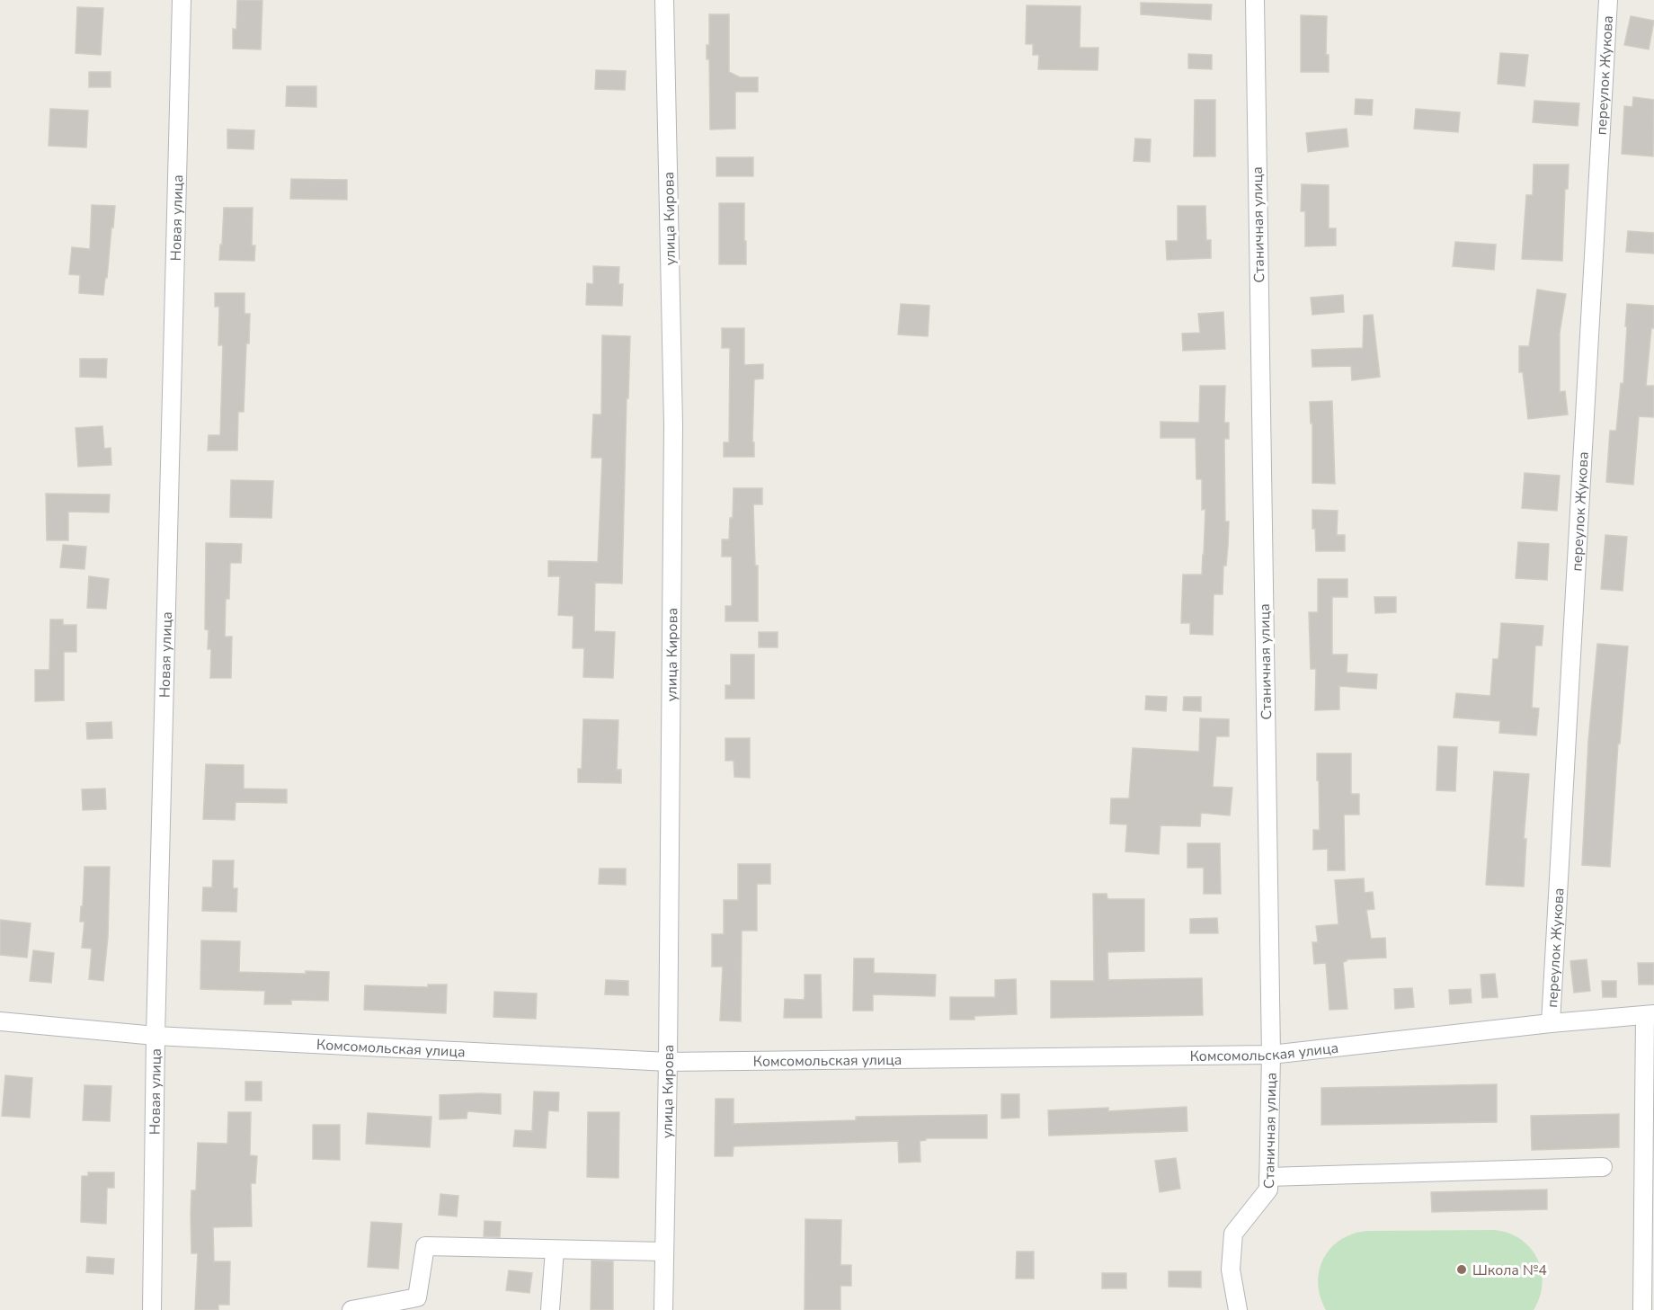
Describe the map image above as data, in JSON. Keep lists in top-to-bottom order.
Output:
{
  "streets": {
    "street": [
      "переулок Жукова",
      "Новая улица",
      "улица Кирова",
      "Станичная улица",
      "Комсомольская улица"
    ]
  },
  "crossings": [
    ["переулок Жукова", "Комсомольская улица"],
    ["Новая улица", "Комсомольская улица"],
    ["улица Кирова", "Комсомольская улица"],
    ["Станичная улица", "Комсомольская улица"]
  ],
  "places": ["Школа №4"]
}
